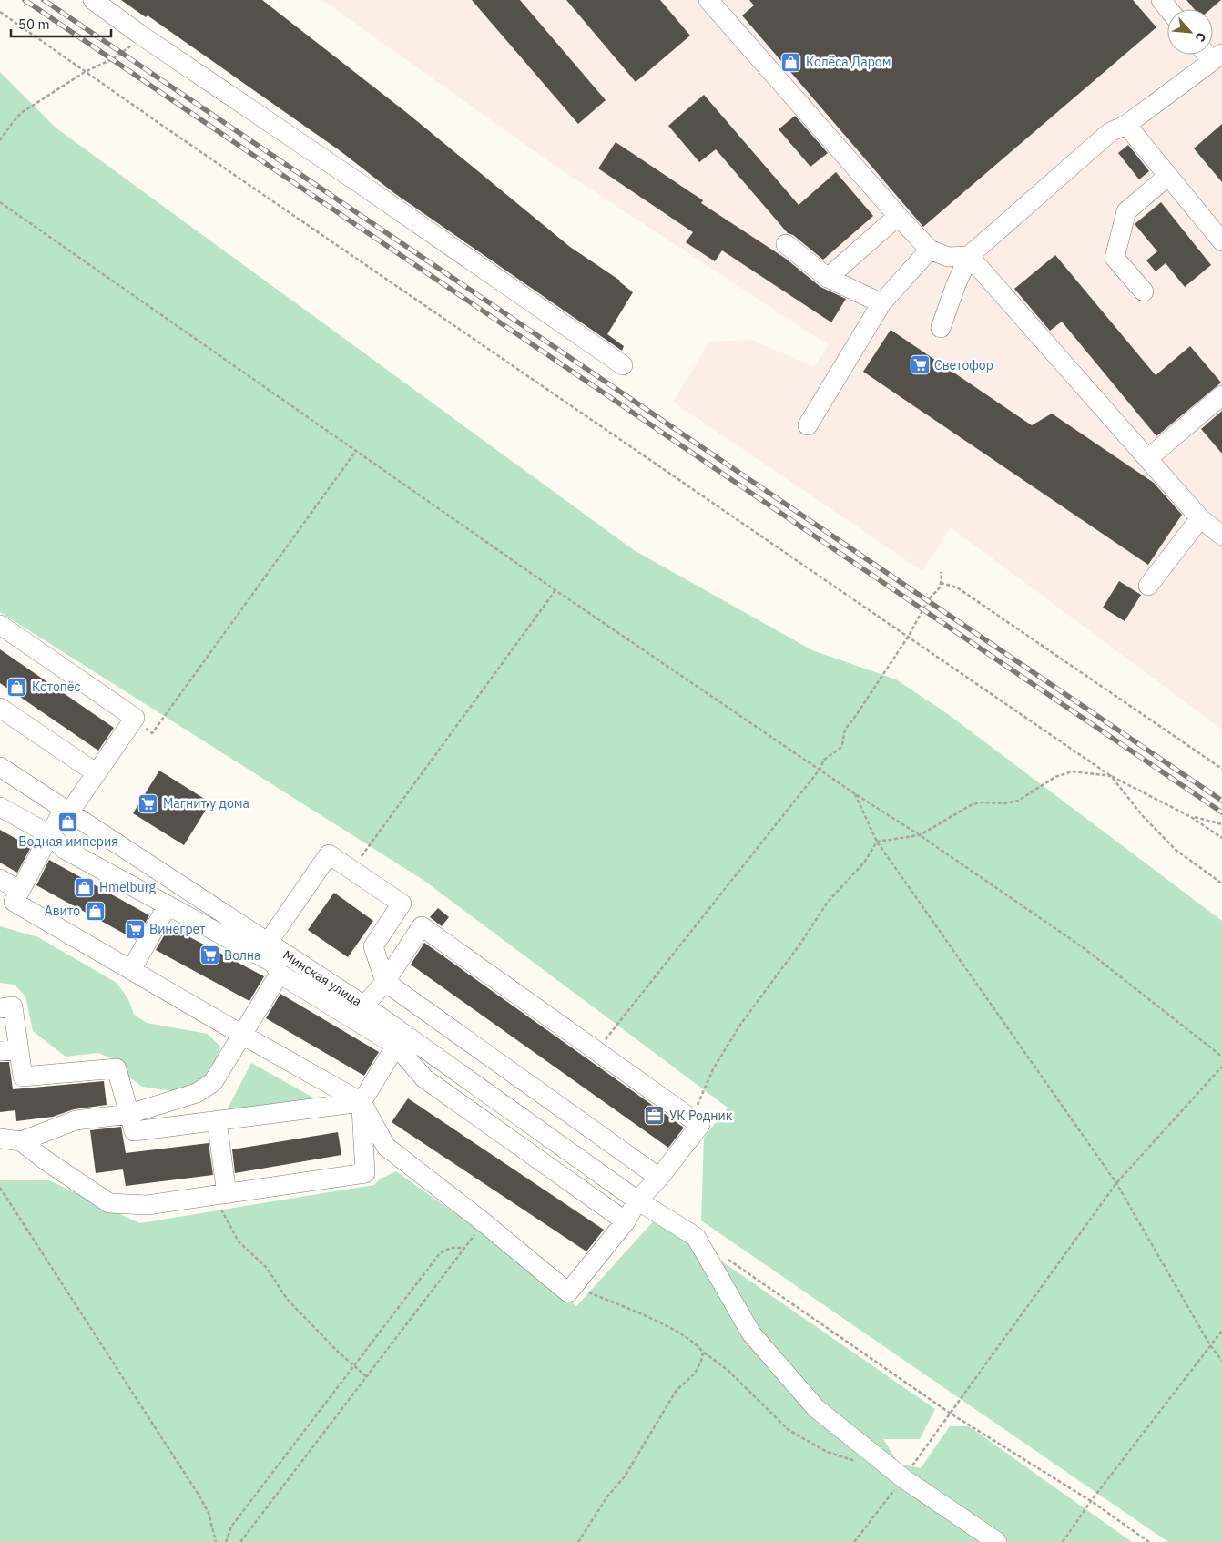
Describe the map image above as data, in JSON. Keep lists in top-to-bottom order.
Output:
{
  "streets": {
    "street": ["Минская улица"]
  },
  "places": {
    "shop": [
      "Колёса Даром",
      "Котопёс",
      "Водная империя",
      "Hmelburg",
      "Авито"
    ],
    "supermarket": [
      "Светофор",
      "Магнит у дома",
      "Винегрет",
      "Волна"
    ],
    "office": ["УК Родник"]
  },
  "scale_bar": "50 m",
  "north": "bottom right"
}
